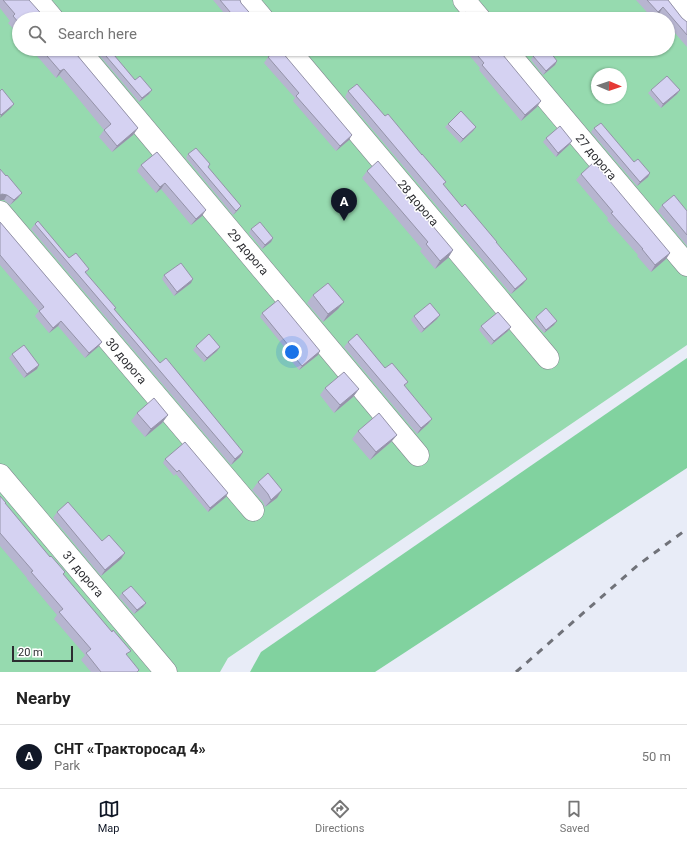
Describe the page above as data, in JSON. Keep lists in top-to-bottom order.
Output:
{
  "streets": {
    "lane": [
      "27 дорога",
      "28 дорога",
      "29 дорога",
      "30 дорога",
      "31 дорога"
    ]
  },
  "scale_bar": "20 m",
  "north": "right",
  "page": {
    "search": "Search here",
    "pins": "A",
    "scale": "20 m",
    "heading": "Nearby",
    "list": [
      {
        "mark": "A",
        "name": "СНТ «Тракторосад 4»",
        "note": "Park",
        "value": "50 m"
      }
    ],
    "nav": ["Map", "Directions", "Saved"]
  }
}
